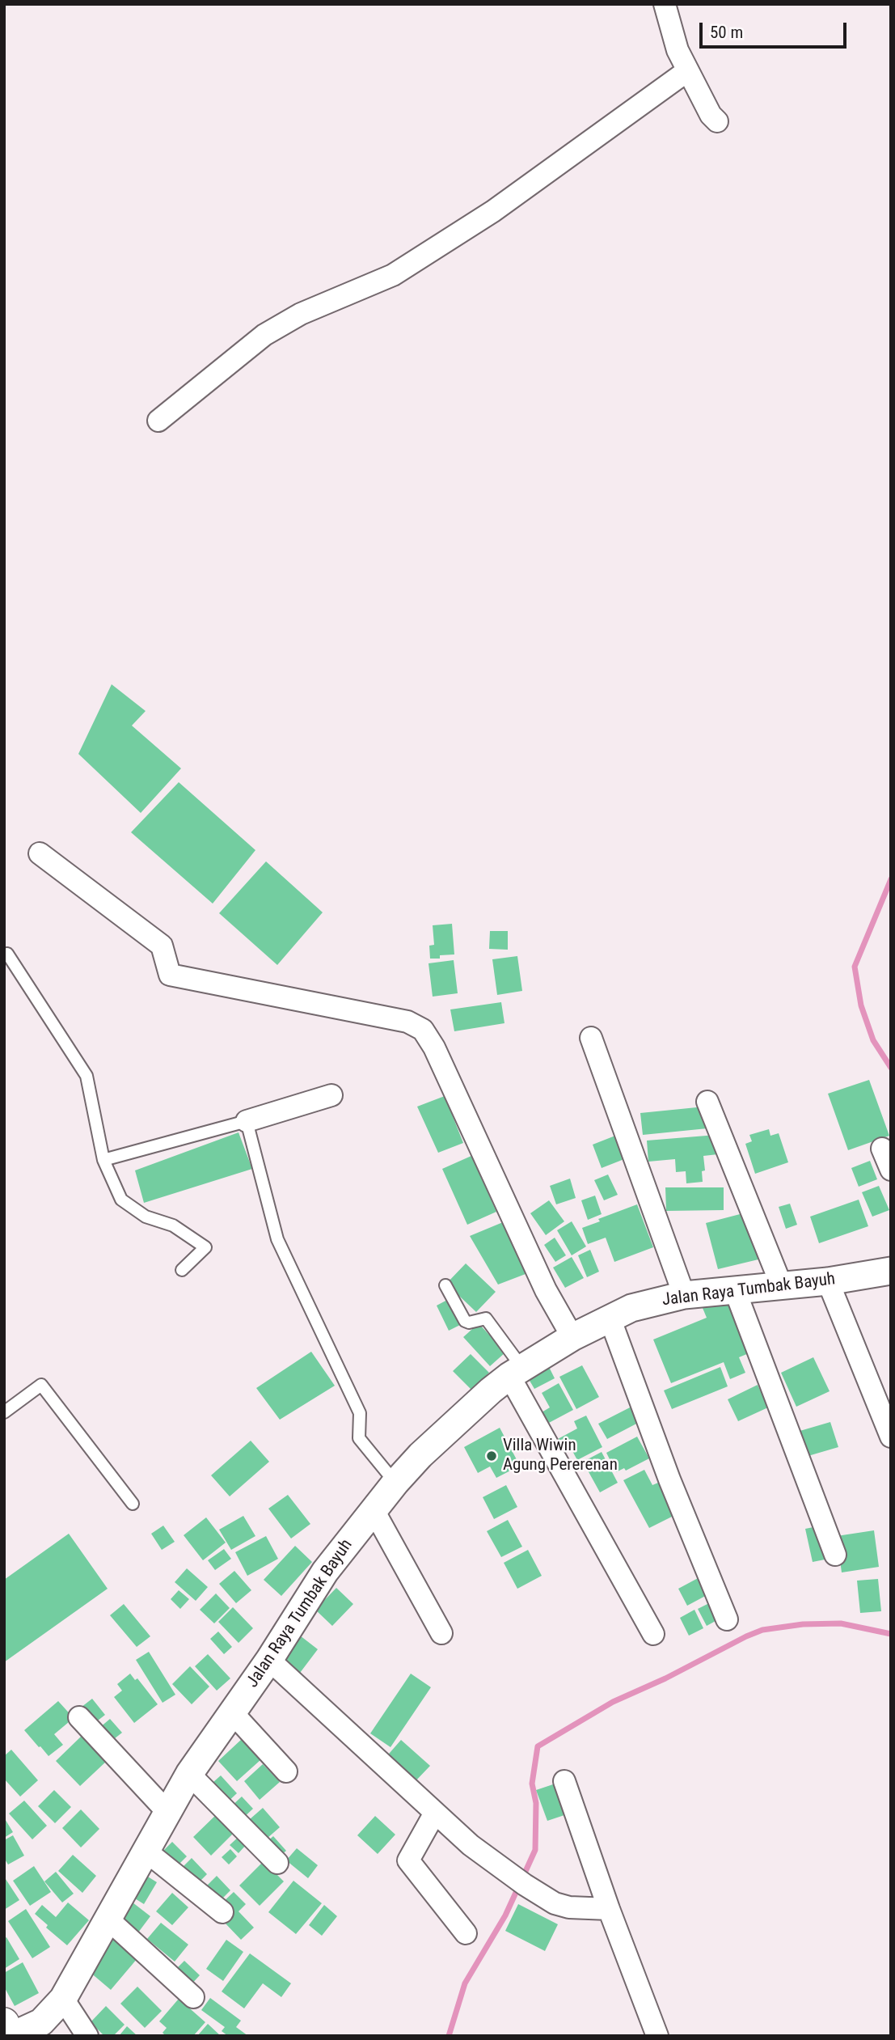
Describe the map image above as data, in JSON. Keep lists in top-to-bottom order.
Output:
{
  "streets": {
    "street": ["Jalan Raya Tumbak Bayuh"]
  },
  "places": ["Villa Wiwin Agung Pererenan"],
  "scale_bar": "50 m"
}
